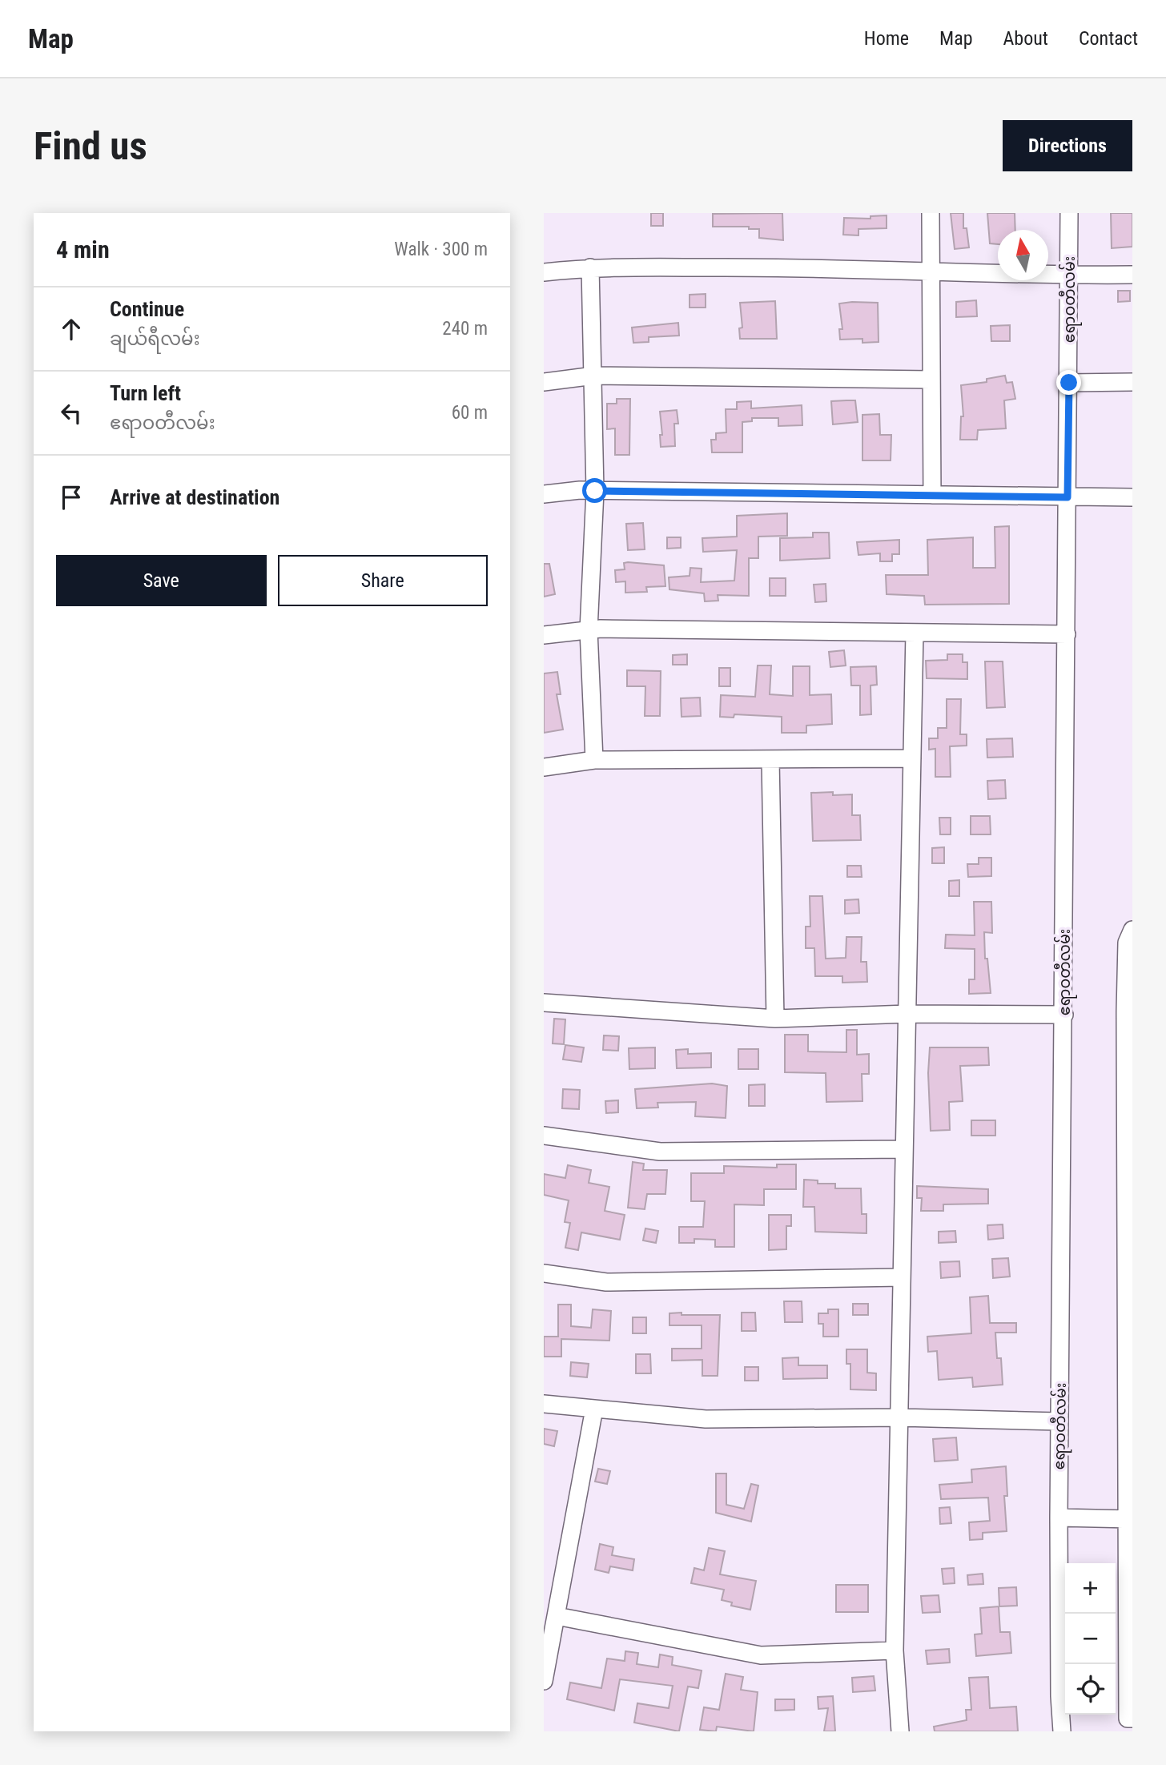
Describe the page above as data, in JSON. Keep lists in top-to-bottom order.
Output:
{
  "streets": {
    "street": ["ဧရာဝတီလမ်း"]
  },
  "north": "top",
  "page": {
    "header": "Map",
    "nav": [
      "Home",
      "Map",
      "About",
      "Contact"
    ],
    "buttons": [
      "Directions",
      ["Save", "Share"]
    ],
    "title": "Find us",
    "heading": ["4 min", "Walk · 300 m"],
    "list": [
      ["Continue", "ချယ်ရီလမ်း", "240 m"],
      ["Turn left", "ဧရာဝတီလမ်း", "60 m"],
      "Arrive at destination"
    ],
    "map_buttons": ["+", "−"]
  }
}
